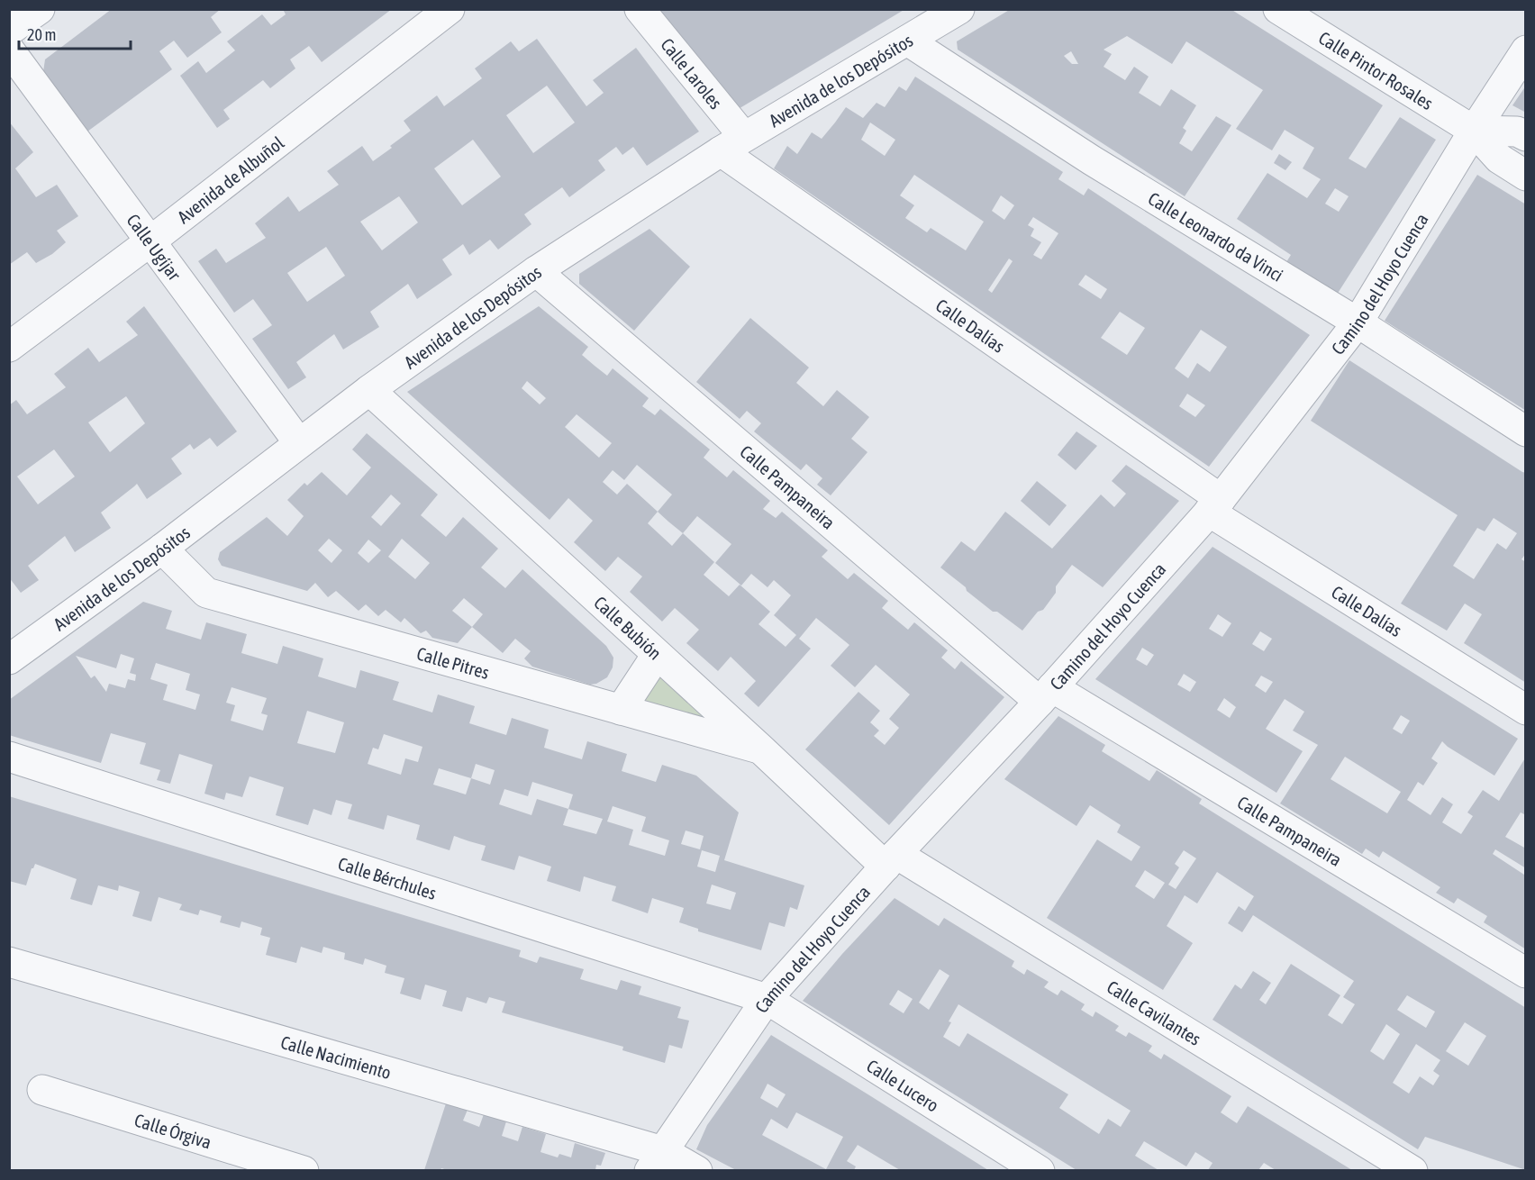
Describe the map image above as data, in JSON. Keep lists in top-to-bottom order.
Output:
{
  "streets": {
    "street": [
      "Calle Pintor Rosales",
      "Calle Laroles",
      "Avenida de los Depósitos",
      "Avenida de Albuñol",
      "Calle Leonardo da Vinci",
      "Calle Ugíjar",
      "Camino del Hoyo Cuenca",
      "Calle Dalías",
      "Calle Pampaneira",
      "Calle Bubión",
      "Calle Pitres",
      "Calle Bérchules",
      "Calle Cavilantes",
      "Calle Nacimiento",
      "Calle Lucero",
      "Calle Órgiva"
    ]
  },
  "crossings": [
    ["Calle Pintor Rosales", "Camino del Hoyo Cuenca"],
    ["Calle Laroles", "Avenida de los Depósitos"],
    ["Calle Laroles", "Calle Dalías"],
    ["Avenida de los Depósitos", "Calle Leonardo da Vinci"],
    ["Avenida de los Depósitos", "Calle Ugíjar"],
    ["Avenida de los Depósitos", "Calle Dalías"],
    ["Avenida de los Depósitos", "Calle Pampaneira"],
    ["Avenida de los Depósitos", "Calle Bubión"],
    ["Avenida de los Depósitos", "Calle Pitres"],
    ["Avenida de Albuñol", "Calle Ugíjar"],
    ["Calle Leonardo da Vinci", "Camino del Hoyo Cuenca"],
    ["Camino del Hoyo Cuenca", "Calle Dalías"],
    ["Camino del Hoyo Cuenca", "Calle Pampaneira"],
    ["Camino del Hoyo Cuenca", "Calle Bubión"],
    ["Camino del Hoyo Cuenca", "Calle Bérchules"],
    ["Camino del Hoyo Cuenca", "Calle Cavilantes"],
    ["Camino del Hoyo Cuenca", "Calle Nacimiento"],
    ["Camino del Hoyo Cuenca", "Calle Lucero"],
    ["Calle Bubión", "Calle Pitres"],
    ["Calle Bubión", "Calle Cavilantes"],
    ["Calle Bérchules", "Calle Lucero"]
  ],
  "scale_bar": "20 m"
}
